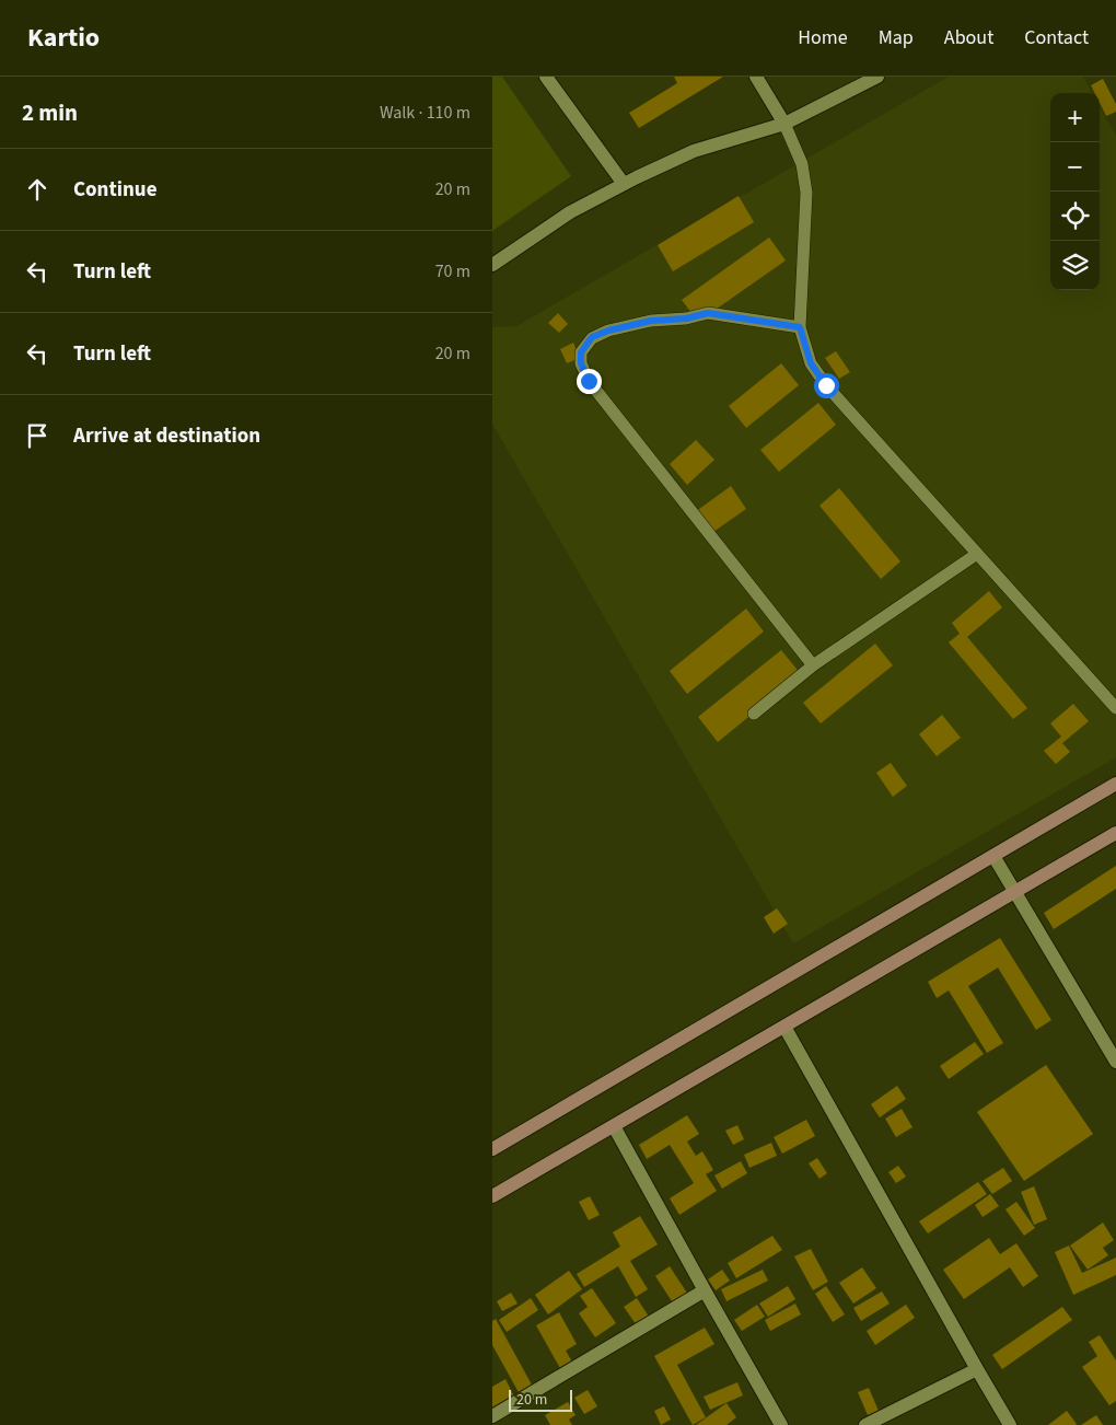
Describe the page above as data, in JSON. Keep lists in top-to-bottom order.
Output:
{
  "scale_bar": "20 m",
  "page": {
    "header": "Kartio",
    "nav": [
      "Home",
      "Map",
      "About",
      "Contact"
    ],
    "heading": ["2 min", "Walk · 110 m"],
    "map_buttons": ["+", "−"],
    "list": [
      ["Continue", "20 m"],
      ["Turn left", "70 m"],
      ["Turn left", "20 m"],
      "Arrive at destination"
    ],
    "scale": "20 m"
  }
}
